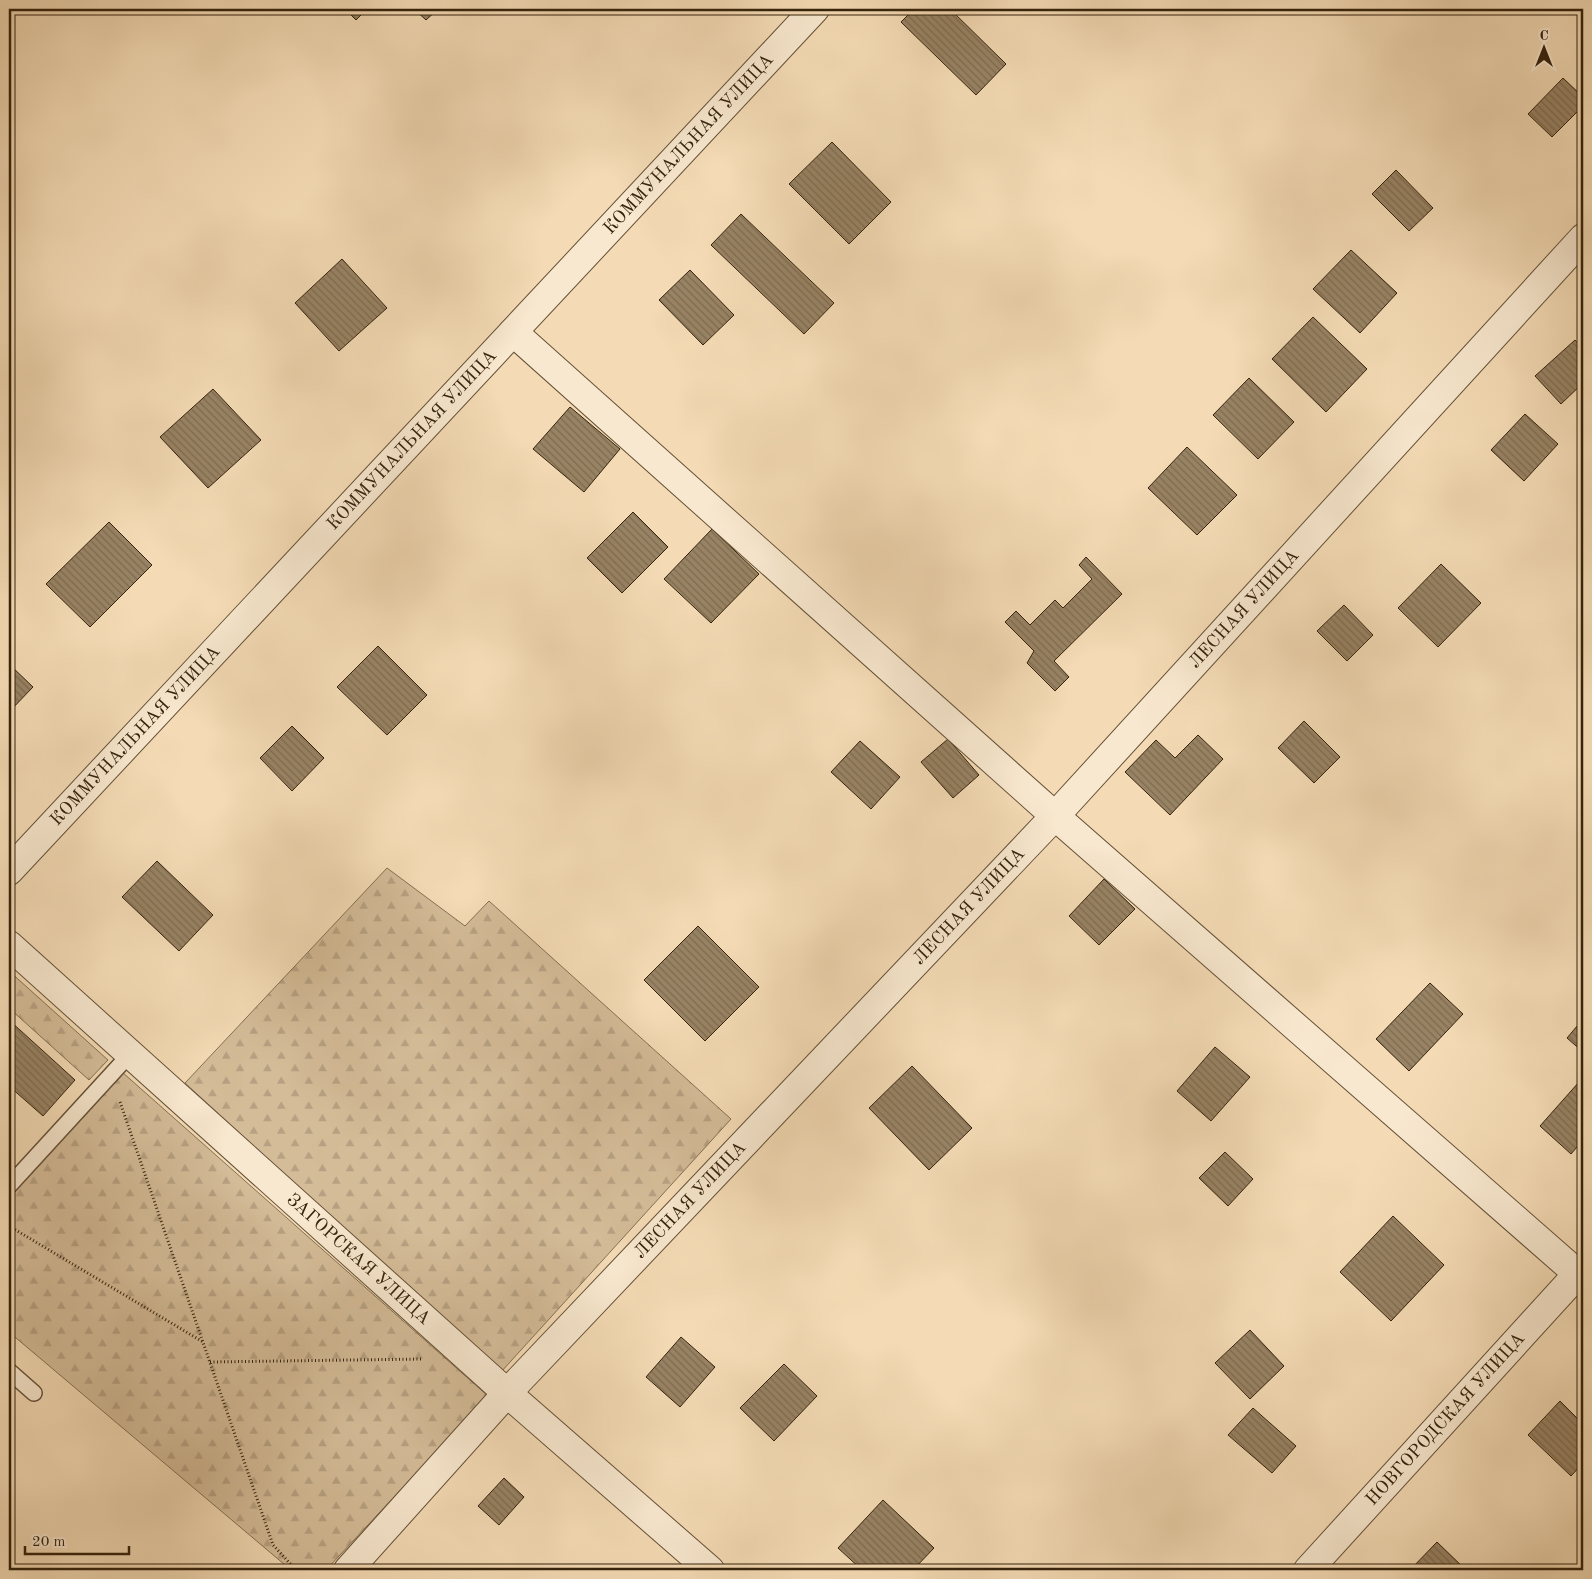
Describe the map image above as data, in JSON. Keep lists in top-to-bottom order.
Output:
{
  "streets": {
    "street": [
      "КОММУНАЛЬНАЯ УЛИЦА",
      "ЛЕСНАЯ УЛИЦА",
      "ЗАГОРСКАЯ УЛИЦА",
      "НОВГОРОДСКАЯ УЛИЦА"
    ]
  },
  "crossings": [
    ["ЛЕСНАЯ УЛИЦА", "ЗАГОРСКАЯ УЛИЦА"]
  ],
  "scale_bar": "20 m",
  "north": "top"
}
